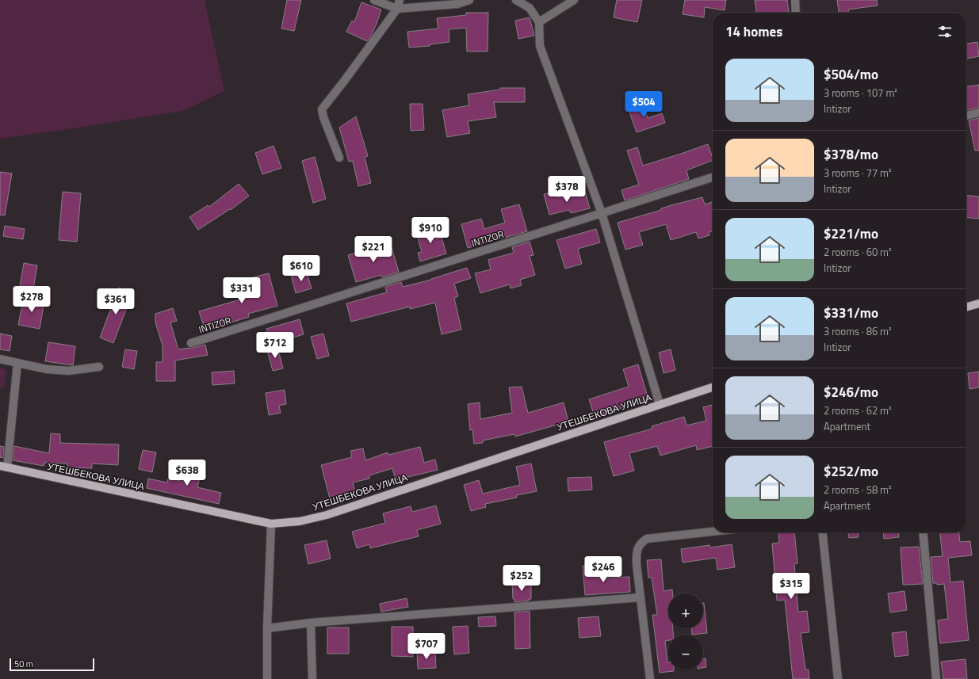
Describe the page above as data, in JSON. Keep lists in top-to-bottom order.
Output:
{
  "streets": {
    "main road": ["УТЕШБЕКОВА УЛИЦА"],
    "street": ["INTIZOR"]
  },
  "scale_bar": "50 m",
  "page": {
    "heading": "14 homes",
    "list": [
      {
        "name": "$504/mo",
        "note": "3 rooms · 107 m² · Intizor"
      },
      {
        "name": "$378/mo",
        "note": "3 rooms · 77 m² · Intizor"
      },
      {
        "name": "$221/mo",
        "note": "2 rooms · 60 m² · Intizor"
      },
      {
        "name": "$331/mo",
        "note": "3 rooms · 86 m² · Intizor"
      },
      {
        "name": "$246/mo",
        "note": "2 rooms · 62 m² · Apartment"
      },
      {
        "name": "$252/mo",
        "note": "2 rooms · 58 m² · Apartment"
      }
    ],
    "price": [
      "$504",
      "$378",
      "$910",
      "$221",
      "$610",
      "$331",
      "$278",
      "$361",
      "$712",
      "$638",
      "$246",
      "$252",
      "$315",
      "$707"
    ],
    "map_buttons": ["+", "−"],
    "scale": "50 m"
  }
}
